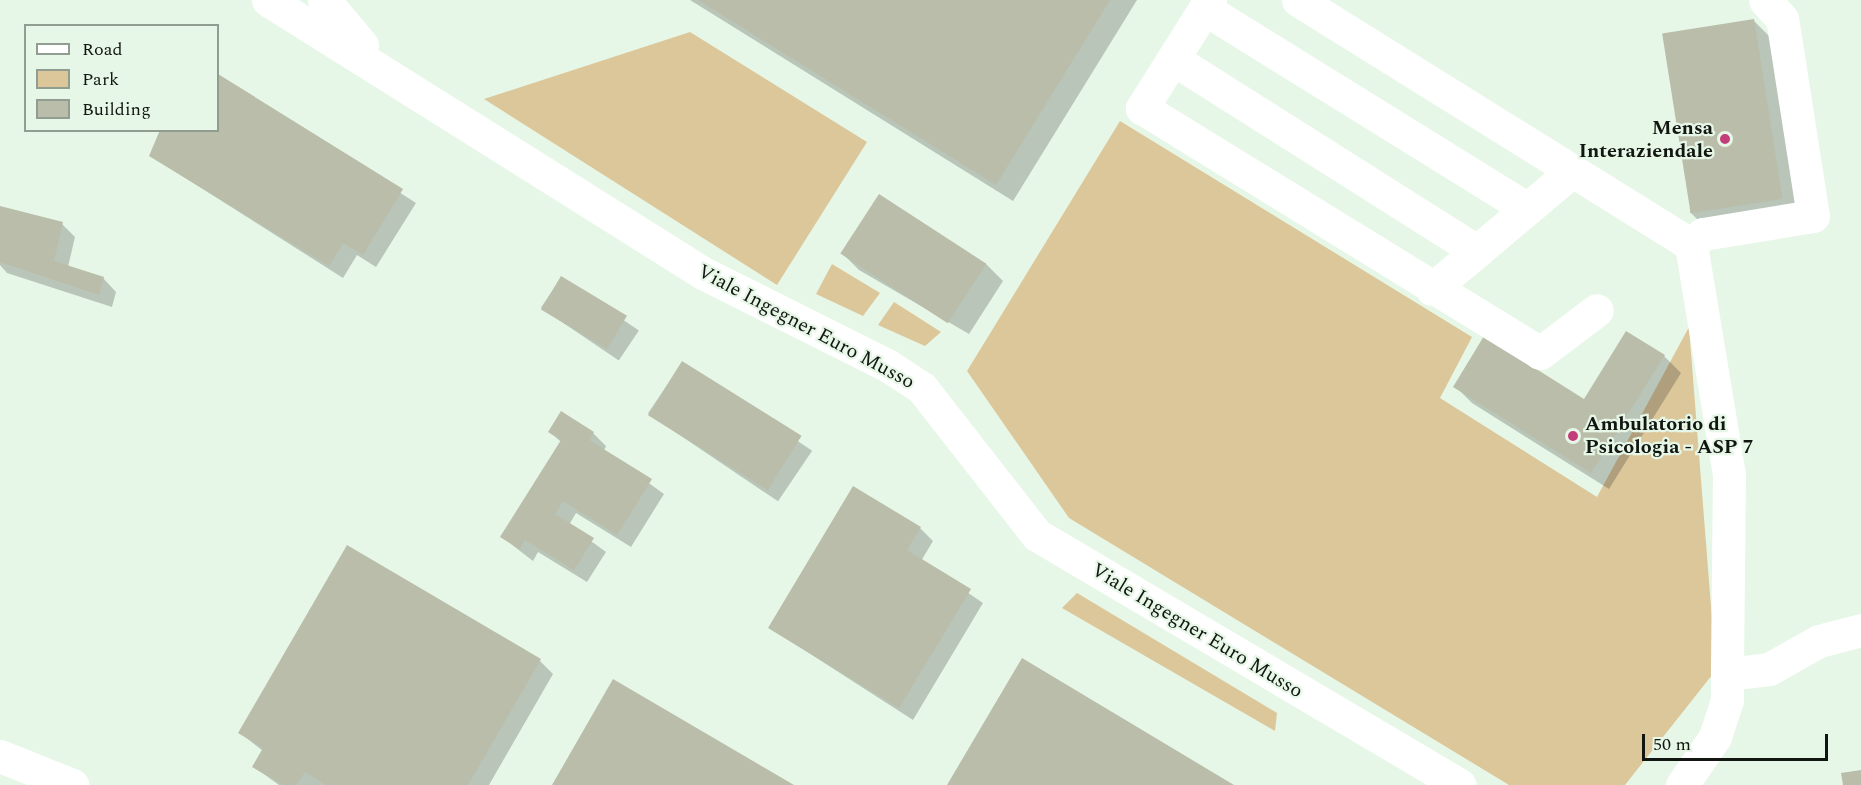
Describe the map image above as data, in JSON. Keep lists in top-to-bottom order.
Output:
{
  "streets": {
    "street": ["Viale Ingegner Euro Musso"]
  },
  "places": ["Mensa Interaziendale", "Ambulatorio di Psicologia - ASP 7"],
  "legend": ["Road", "Park", "Building"],
  "scale_bar": "50 m"
}
